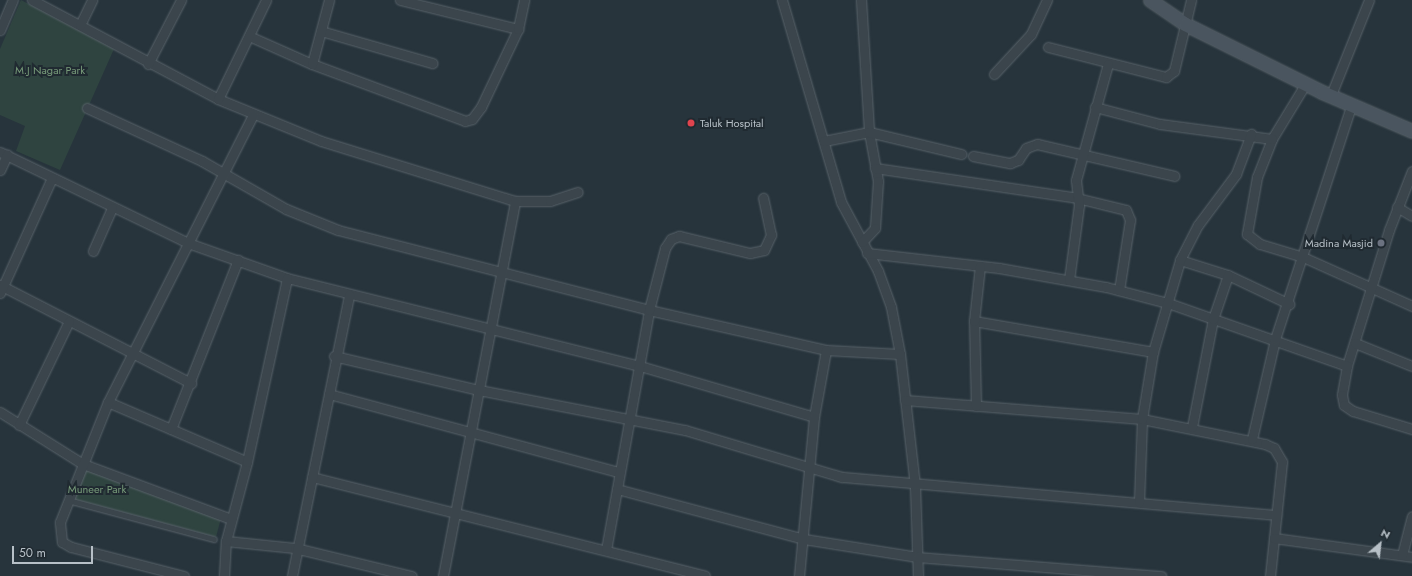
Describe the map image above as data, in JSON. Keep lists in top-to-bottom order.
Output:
{
  "parks": ["M.J Nagar Park", "Muneer Park"],
  "places": ["Taluk Hospital", "Madina Masjid"],
  "scale_bar": "50 m",
  "north": "top right"
}
